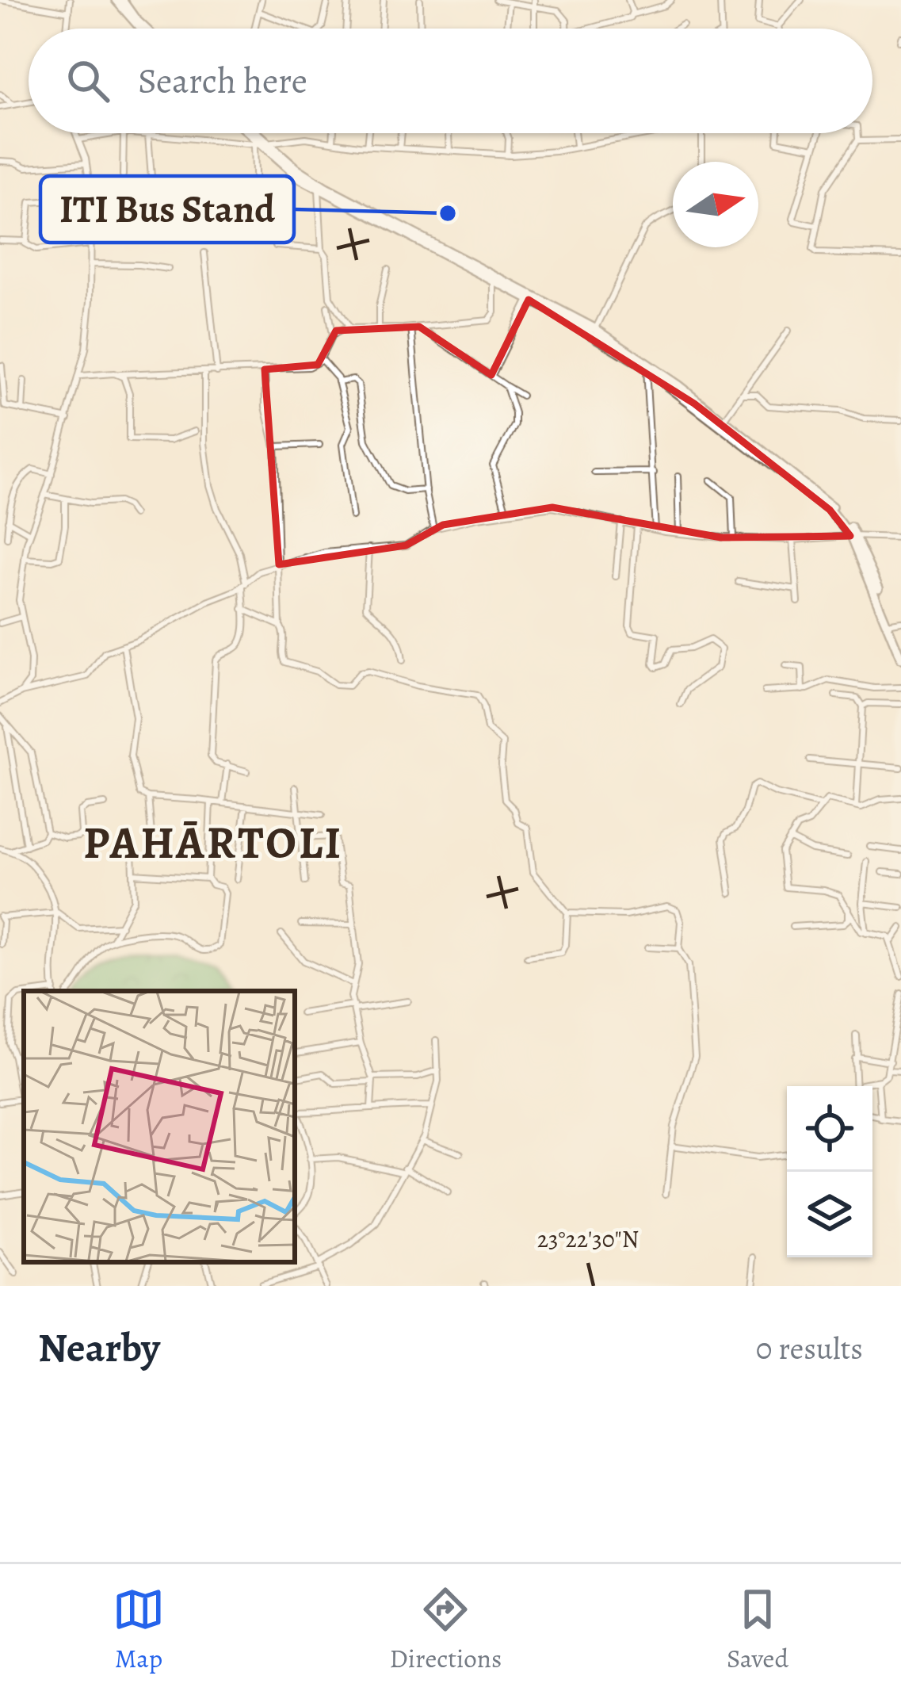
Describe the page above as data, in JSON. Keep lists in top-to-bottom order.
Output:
{
  "districts": ["PAHĀRTOLI"],
  "places": ["ITI Bus Stand"],
  "north": "right",
  "page": {
    "search": "Search here",
    "heading": ["Nearby", "0 results"],
    "nav": ["Map", "Directions", "Saved"]
  },
  "coordinates": ["23°22'30\"N"]
}
